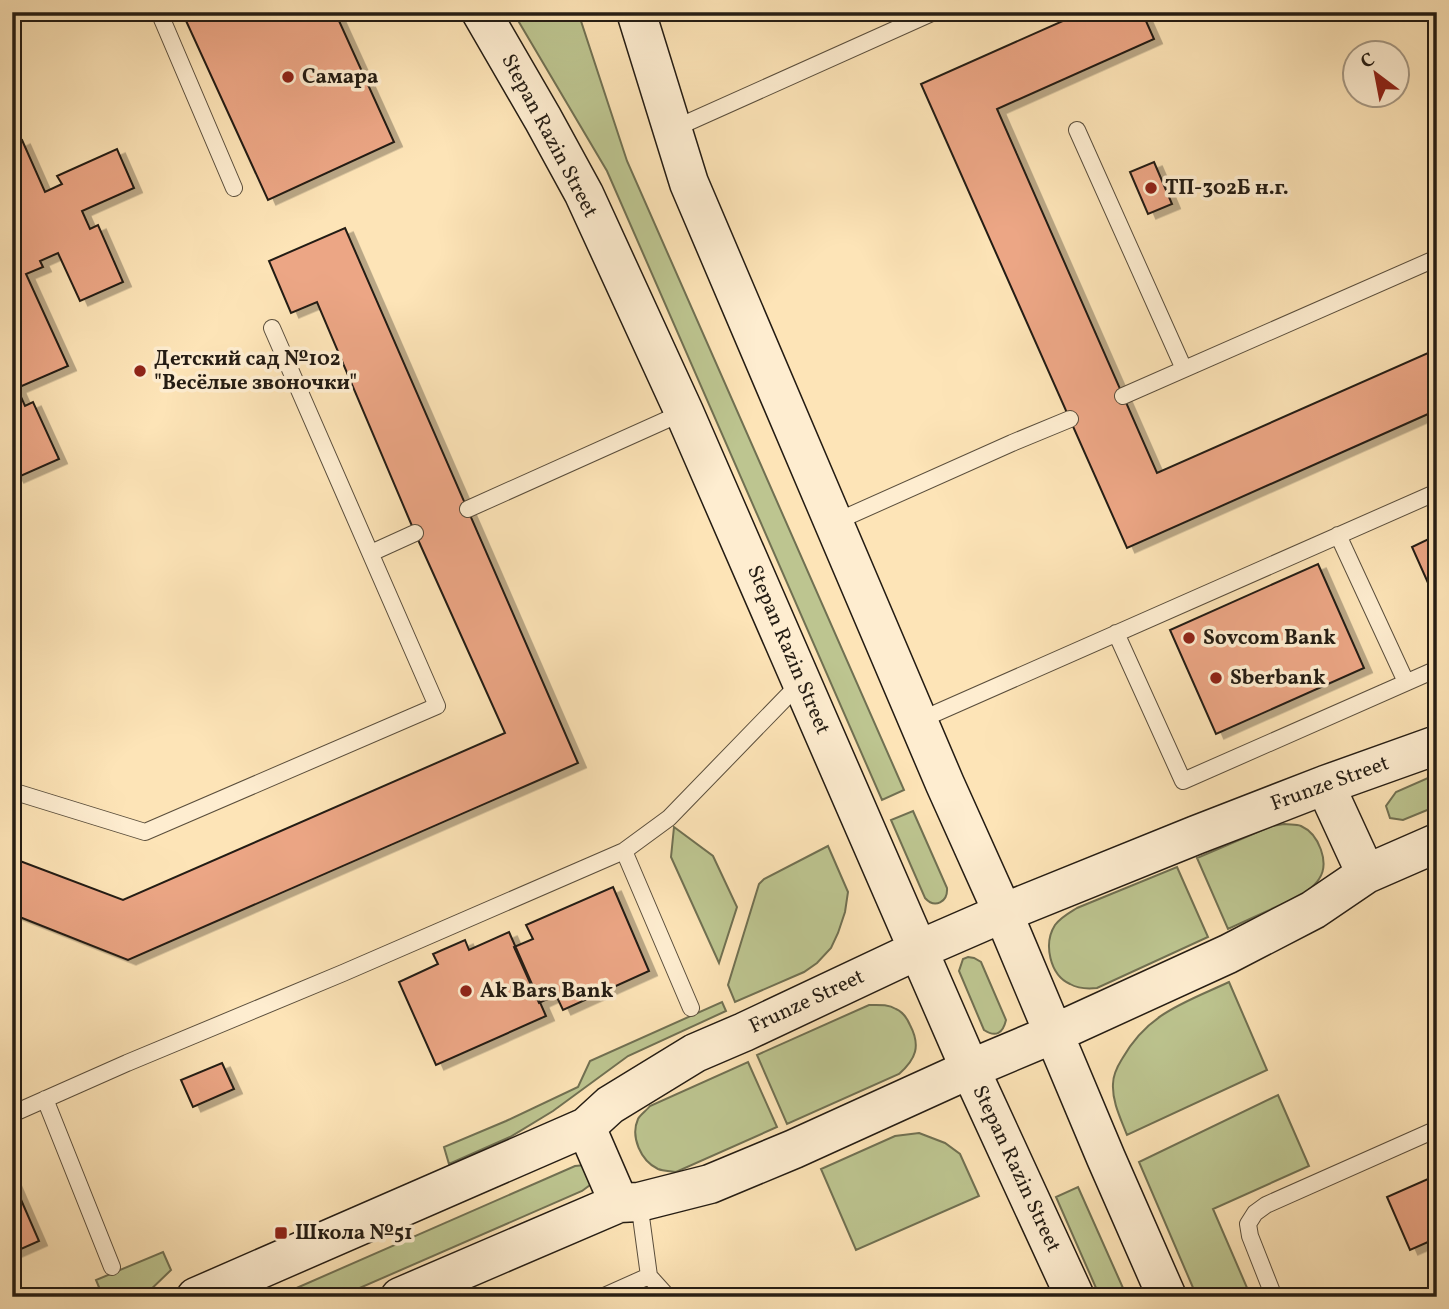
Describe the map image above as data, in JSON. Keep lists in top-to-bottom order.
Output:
{
  "streets": {
    "main road": ["Stepan Razin Street", "Frunze Street"]
  },
  "crossings": [
    ["Stepan Razin Street", "Frunze Street"]
  ],
  "places": {
    "other": [
      "Самара",
      "ТП-302Б н.г.",
      "Детский сад №102 \"Весёлые звоночки\"",
      "Sovcom Bank",
      "Sberbank",
      "Ak Bars Bank"
    ],
    "transit": ["Школа №51"]
  },
  "north": "top left"
}
